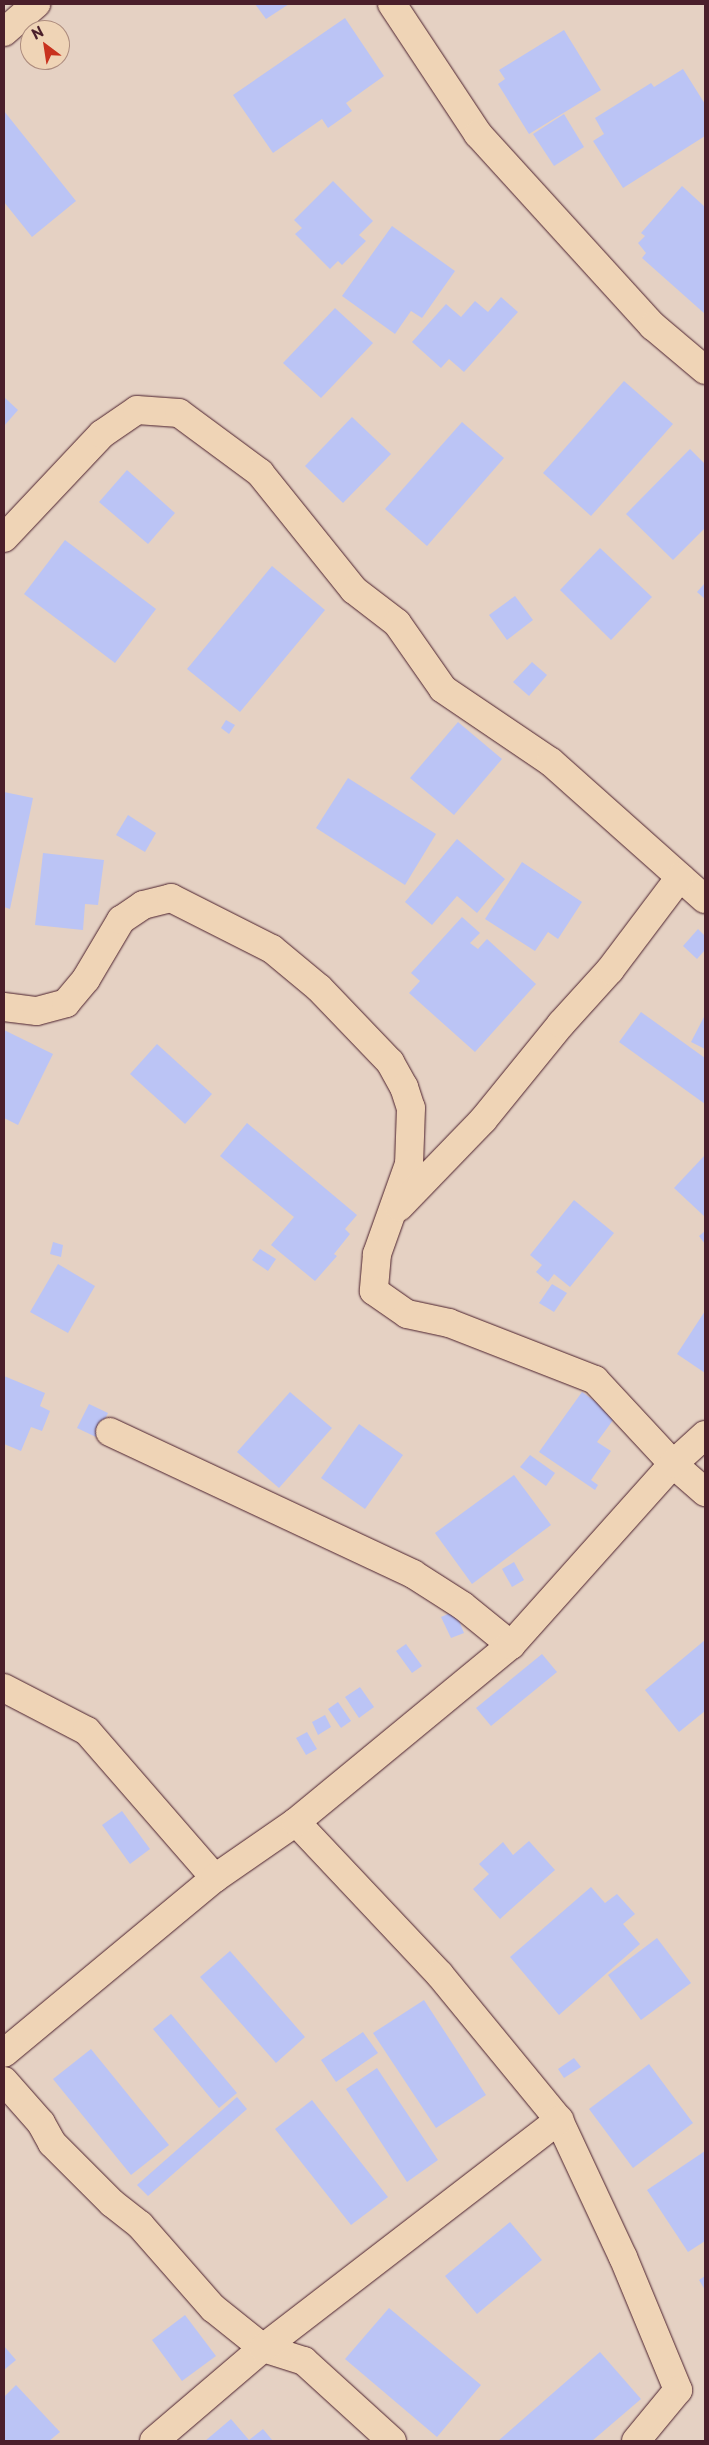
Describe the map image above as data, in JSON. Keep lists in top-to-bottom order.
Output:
{
  "north": "top left"
}
